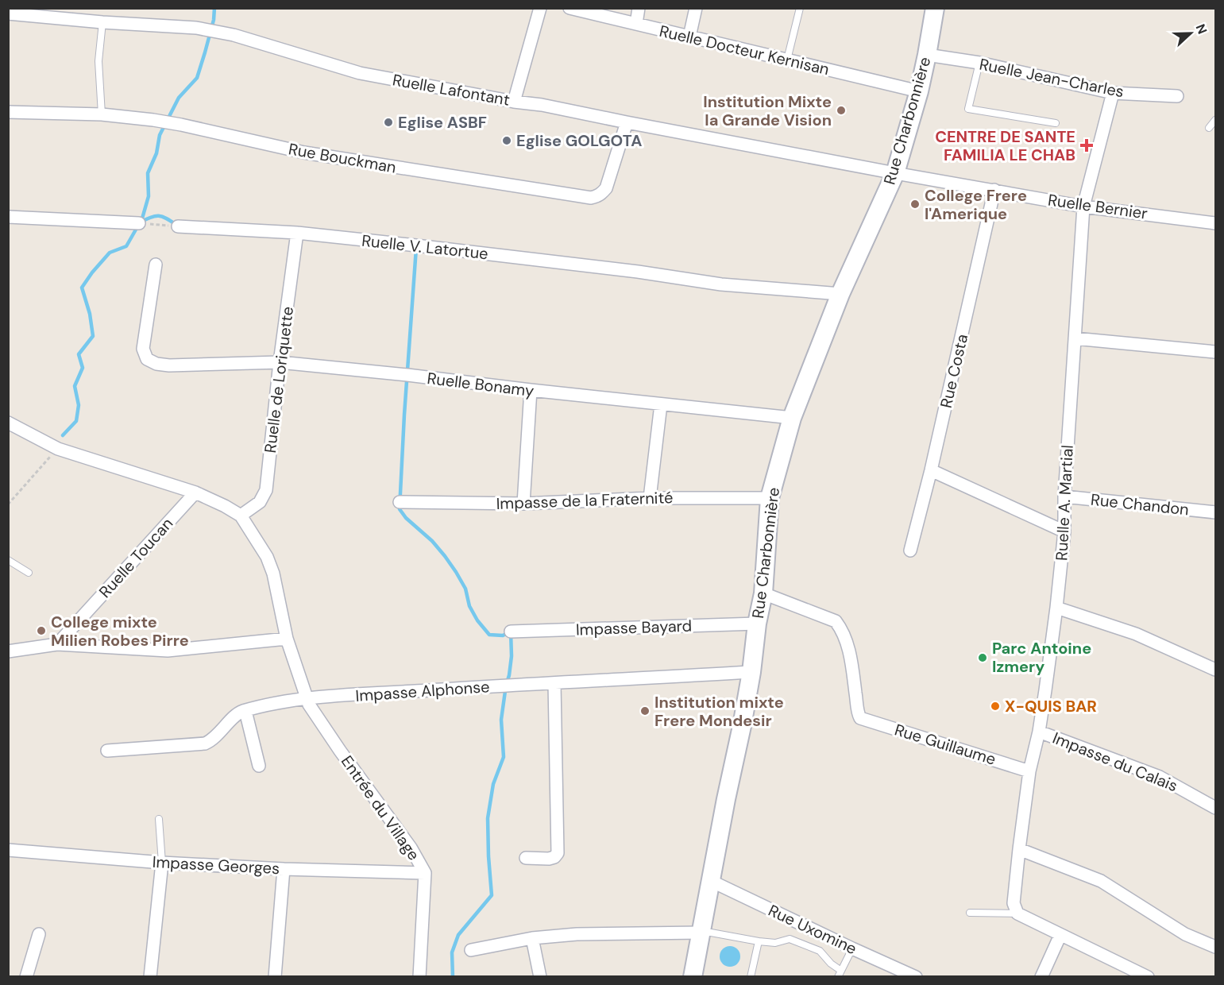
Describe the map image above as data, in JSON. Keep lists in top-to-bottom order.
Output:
{
  "streets": {
    "street": [
      "Ruelle Docteur Kernisan",
      "Ruelle Jean-Charles",
      "Ruelle Lafontant",
      "Rue Charbonnière",
      "Rue Bouckman",
      "Ruelle Bernier",
      "Ruelle V. Latortue",
      "Rue Costa",
      "Ruelle de Loriquette",
      "Ruelle Bonamy",
      "Impasse de la Fraternité",
      "Ruelle A. Martial",
      "Rue Chandon",
      "Ruelle Toucan",
      "Impasse Bayard",
      "Impasse Alphonse",
      "Rue Guillaume",
      "Impasse du Calais",
      "Entrée du Village",
      "Impasse Georges",
      "Rue Uxomine"
    ]
  },
  "crossings": [
    ["Ruelle Docteur Kernisan", "Rue Charbonnière"],
    ["Ruelle Jean-Charles", "Rue Charbonnière"],
    ["Ruelle Jean-Charles", "Ruelle A. Martial"],
    ["Ruelle Lafontant", "Rue Charbonnière"],
    ["Ruelle Lafontant", "Rue Bouckman"],
    ["Ruelle Lafontant", "Ruelle Bernier"],
    ["Rue Charbonnière", "Ruelle Bernier"],
    ["Rue Charbonnière", "Ruelle V. Latortue"],
    ["Rue Charbonnière", "Ruelle Bonamy"],
    ["Rue Charbonnière", "Impasse de la Fraternité"],
    ["Rue Charbonnière", "Impasse Bayard"],
    ["Rue Charbonnière", "Impasse Alphonse"],
    ["Rue Charbonnière", "Rue Guillaume"],
    ["Rue Charbonnière", "Rue Uxomine"],
    ["Ruelle Bernier", "Rue Costa"],
    ["Ruelle Bernier", "Ruelle A. Martial"],
    ["Ruelle V. Latortue", "Ruelle de Loriquette"],
    ["Ruelle de Loriquette", "Ruelle Bonamy"],
    ["Ruelle de Loriquette", "Entrée du Village"],
    ["Ruelle A. Martial", "Rue Chandon"],
    ["Ruelle A. Martial", "Rue Guillaume"],
    ["Ruelle A. Martial", "Impasse du Calais"],
    ["Impasse Alphonse", "Entrée du Village"],
    ["Entrée du Village", "Impasse Georges"]
  ],
  "places": {
    "other": [
      "Institution Mixte la Grande Vision",
      "Eglise ASBF",
      "Eglise GOLGOTA",
      "College Frere l'Amerique",
      "College mixte Milien Robes Pirre",
      "Parc Antoine Izmery",
      "X-QUIS BAR",
      "Institution mixte Frere Mondesir"
    ],
    "health": ["CENTRE DE SANTE FAMILIA LE CHAB"]
  },
  "north": "right"
}
